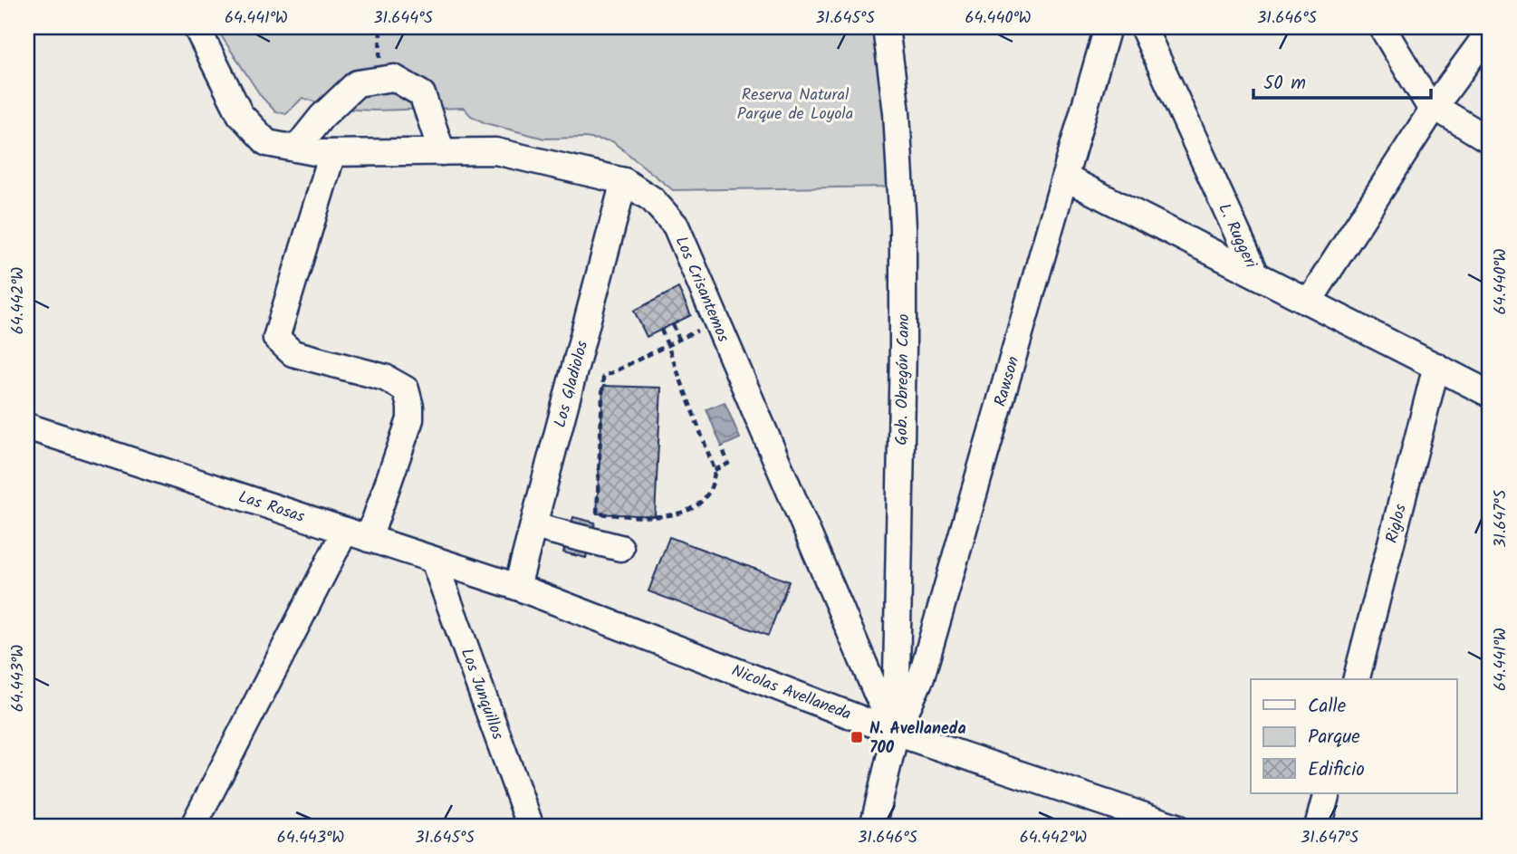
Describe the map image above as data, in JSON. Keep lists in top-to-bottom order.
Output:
{
  "streets": {
    "street": [
      "L. Ruggeri",
      "Los Crisantemos",
      "Gob. Obregón Cano",
      "Rawson",
      "Los Gladiolos",
      "Las Rosas",
      "Riglos",
      "Nicolas Avellaneda",
      "Los Junquillos"
    ]
  },
  "crossings": [
    ["L. Ruggeri", "Riglos"],
    ["Los Crisantemos", "Gob. Obregón Cano"],
    ["Los Crisantemos", "Rawson"],
    ["Los Crisantemos", "Los Gladiolos"],
    ["Los Crisantemos", "Nicolas Avellaneda"],
    ["Gob. Obregón Cano", "Rawson"],
    ["Gob. Obregón Cano", "Nicolas Avellaneda"],
    ["Rawson", "Nicolas Avellaneda"],
    ["Los Gladiolos", "Las Rosas"],
    ["Los Gladiolos", "Nicolas Avellaneda"],
    ["Las Rosas", "Nicolas Avellaneda"],
    ["Las Rosas", "Los Junquillos"]
  ],
  "parks": ["Reserva Natural Parque de Loyola"],
  "places": {
    "transit": ["N. Avellaneda 700"]
  },
  "legend": ["Calle", "Parque", "Edificio"],
  "scale_bar": "50 m",
  "coordinates": [
    "64.441°W",
    "31.644°S",
    "31.645°S",
    "64.440°W",
    "31.646°S",
    "64.442°W",
    "31.647°S",
    "64.443°W"
  ]
}
